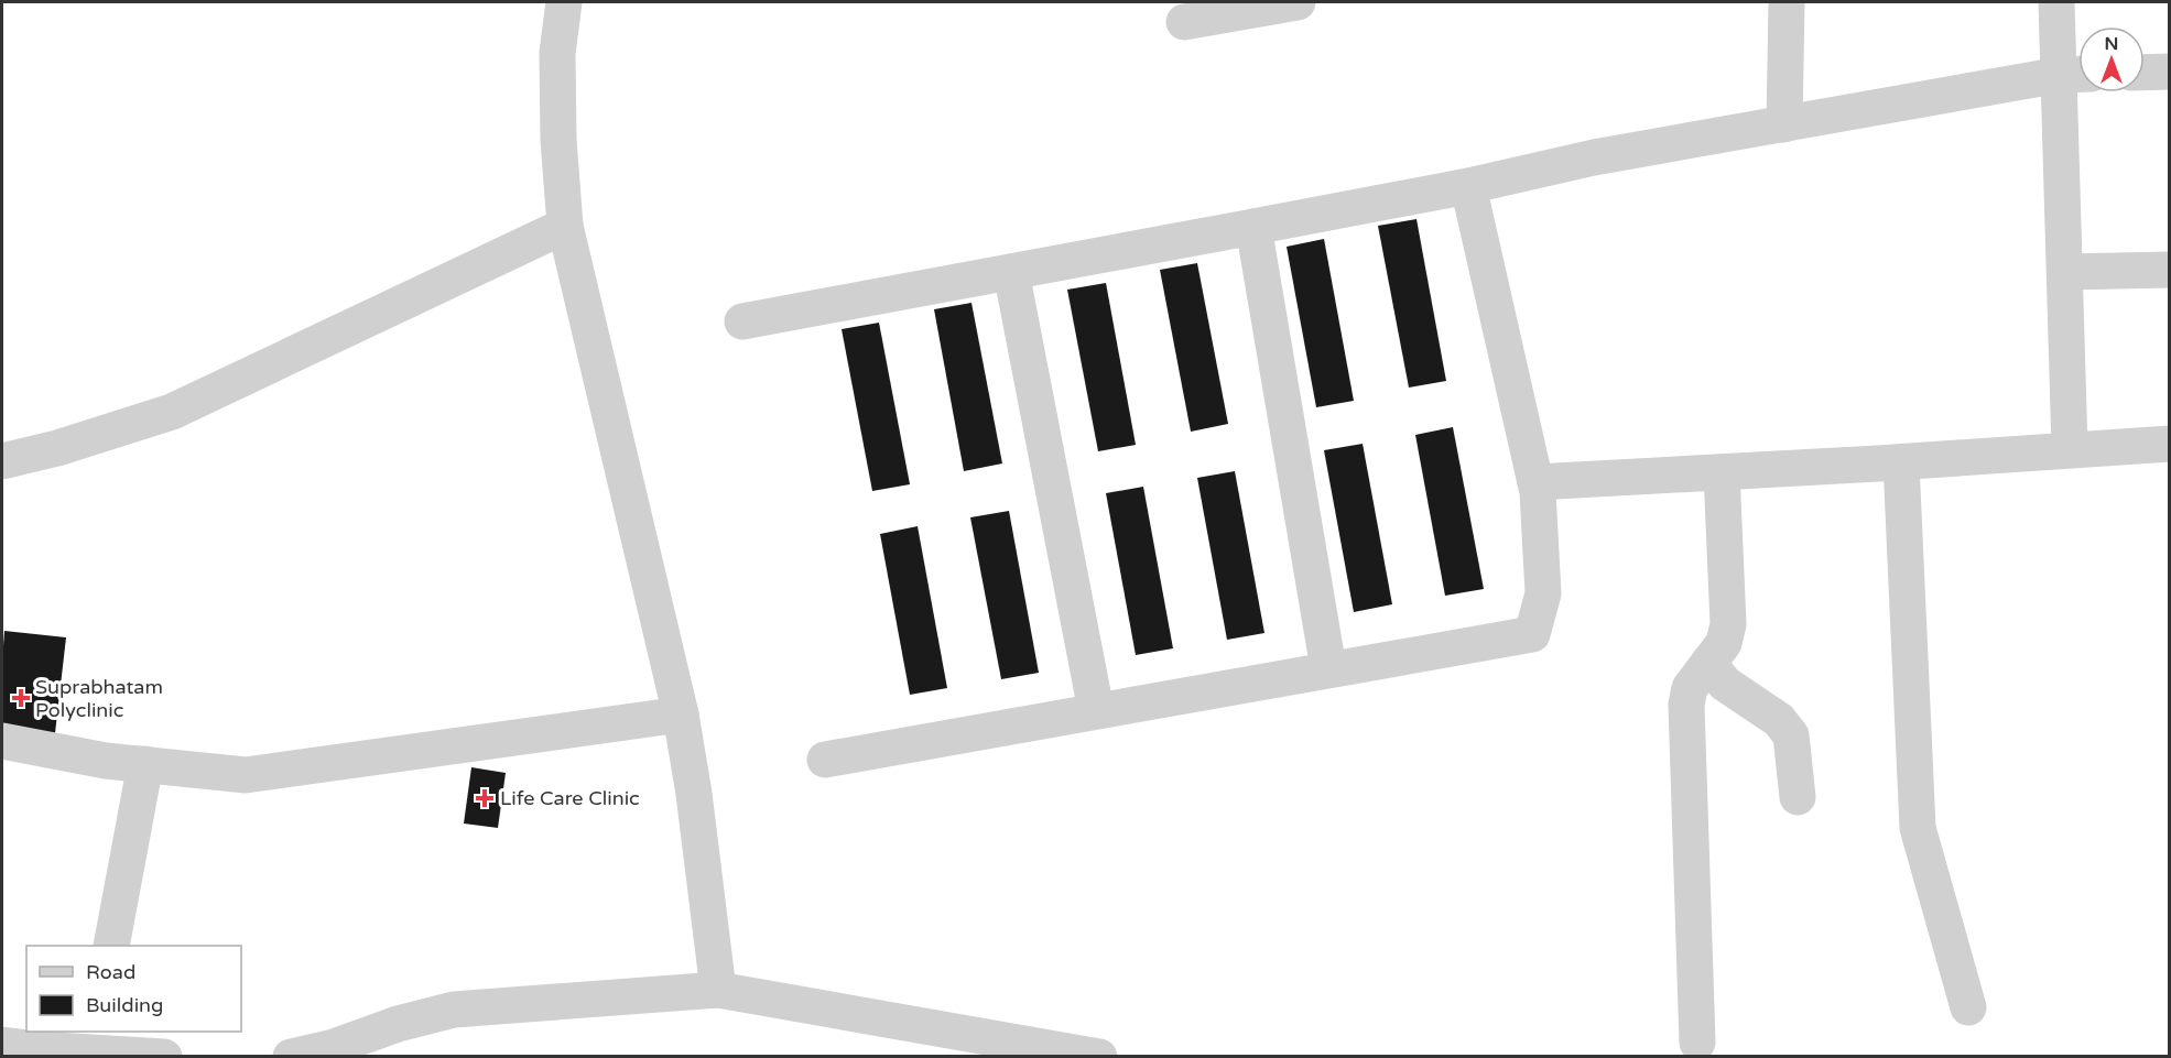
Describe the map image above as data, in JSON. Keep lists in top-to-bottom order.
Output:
{
  "places": {
    "health": ["Suprabhatam Polyclinic", "Life Care Clinic"]
  },
  "legend": ["Road", "Building"],
  "north": "top"
}
